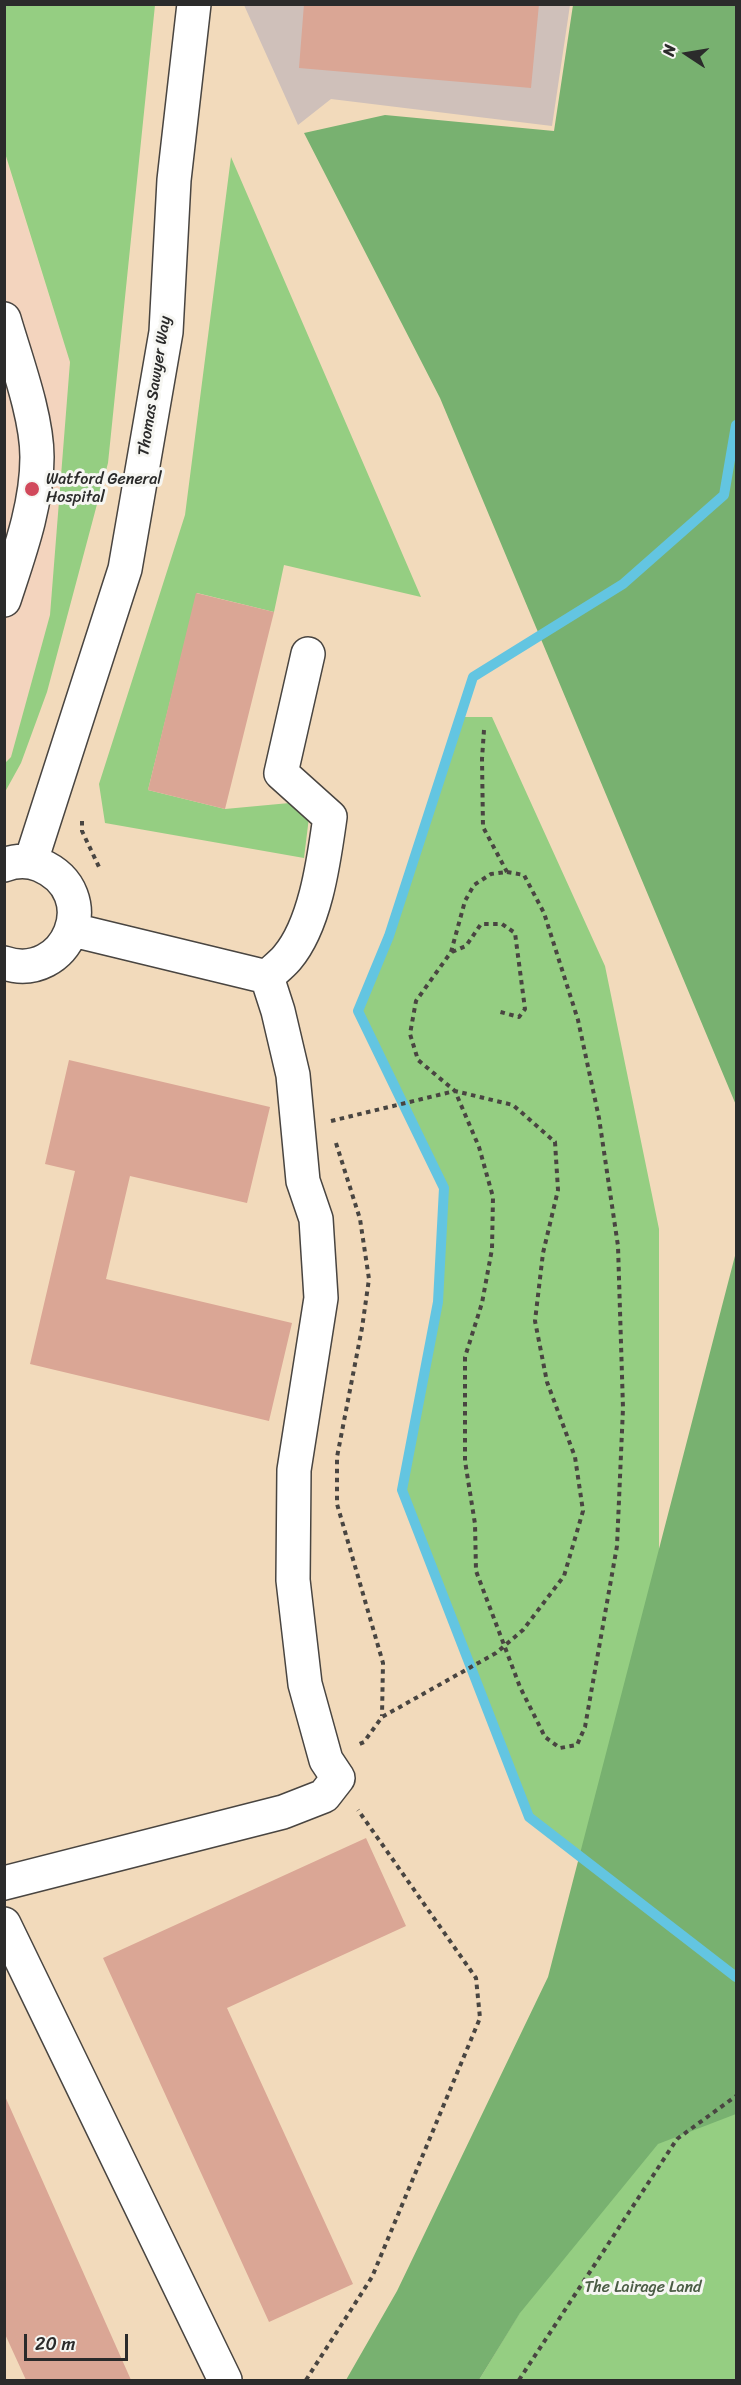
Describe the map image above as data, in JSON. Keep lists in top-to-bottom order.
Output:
{
  "streets": {
    "street": ["Thomas Sawyer Way"]
  },
  "parks": ["The Lairage Land"],
  "places": ["Watford General Hospital"],
  "scale_bar": "20 m",
  "north": "left"
}
